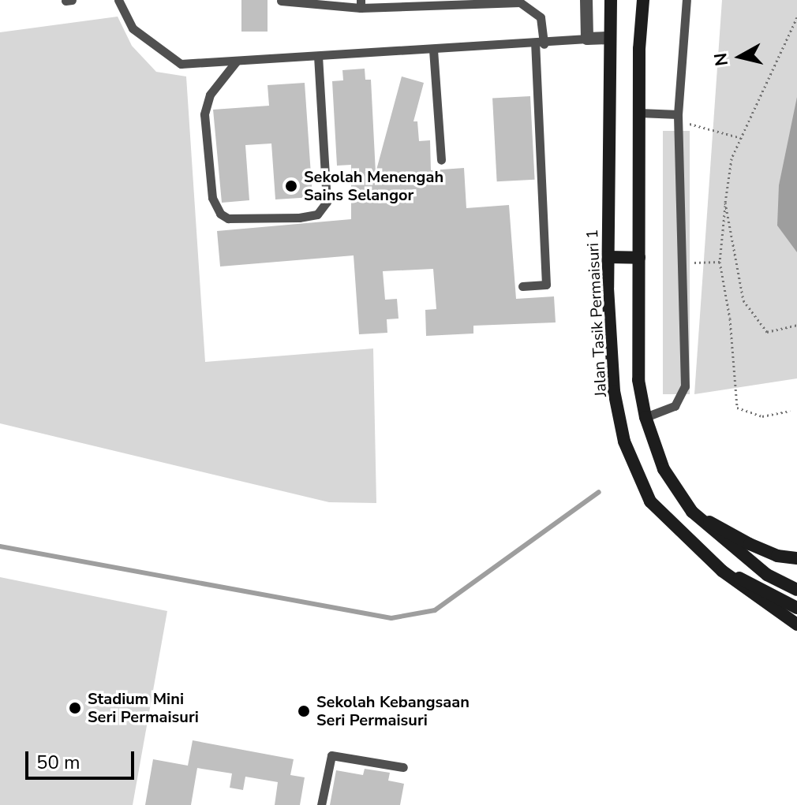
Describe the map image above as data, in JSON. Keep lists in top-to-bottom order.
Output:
{
  "streets": {
    "main road": ["Jalan Tasik Permaisuri 1"]
  },
  "places": ["Sekolah Menengah Sains Selangor", "Stadium Mini Seri Permaisuri", "Sekolah Kebangsaan Seri Permaisuri"],
  "scale_bar": "50 m",
  "north": "left"
}
